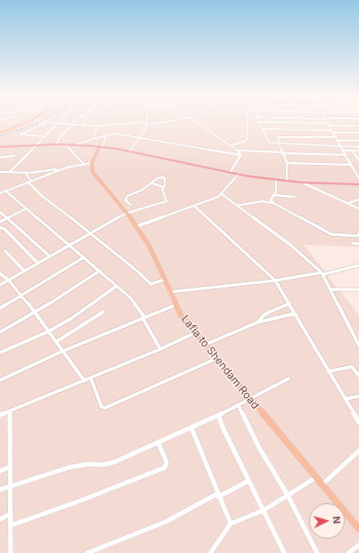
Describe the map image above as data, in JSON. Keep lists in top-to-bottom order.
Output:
{
  "streets": {
    "main road": ["Lafia to Shendam Road"]
  },
  "north": "right"
}
